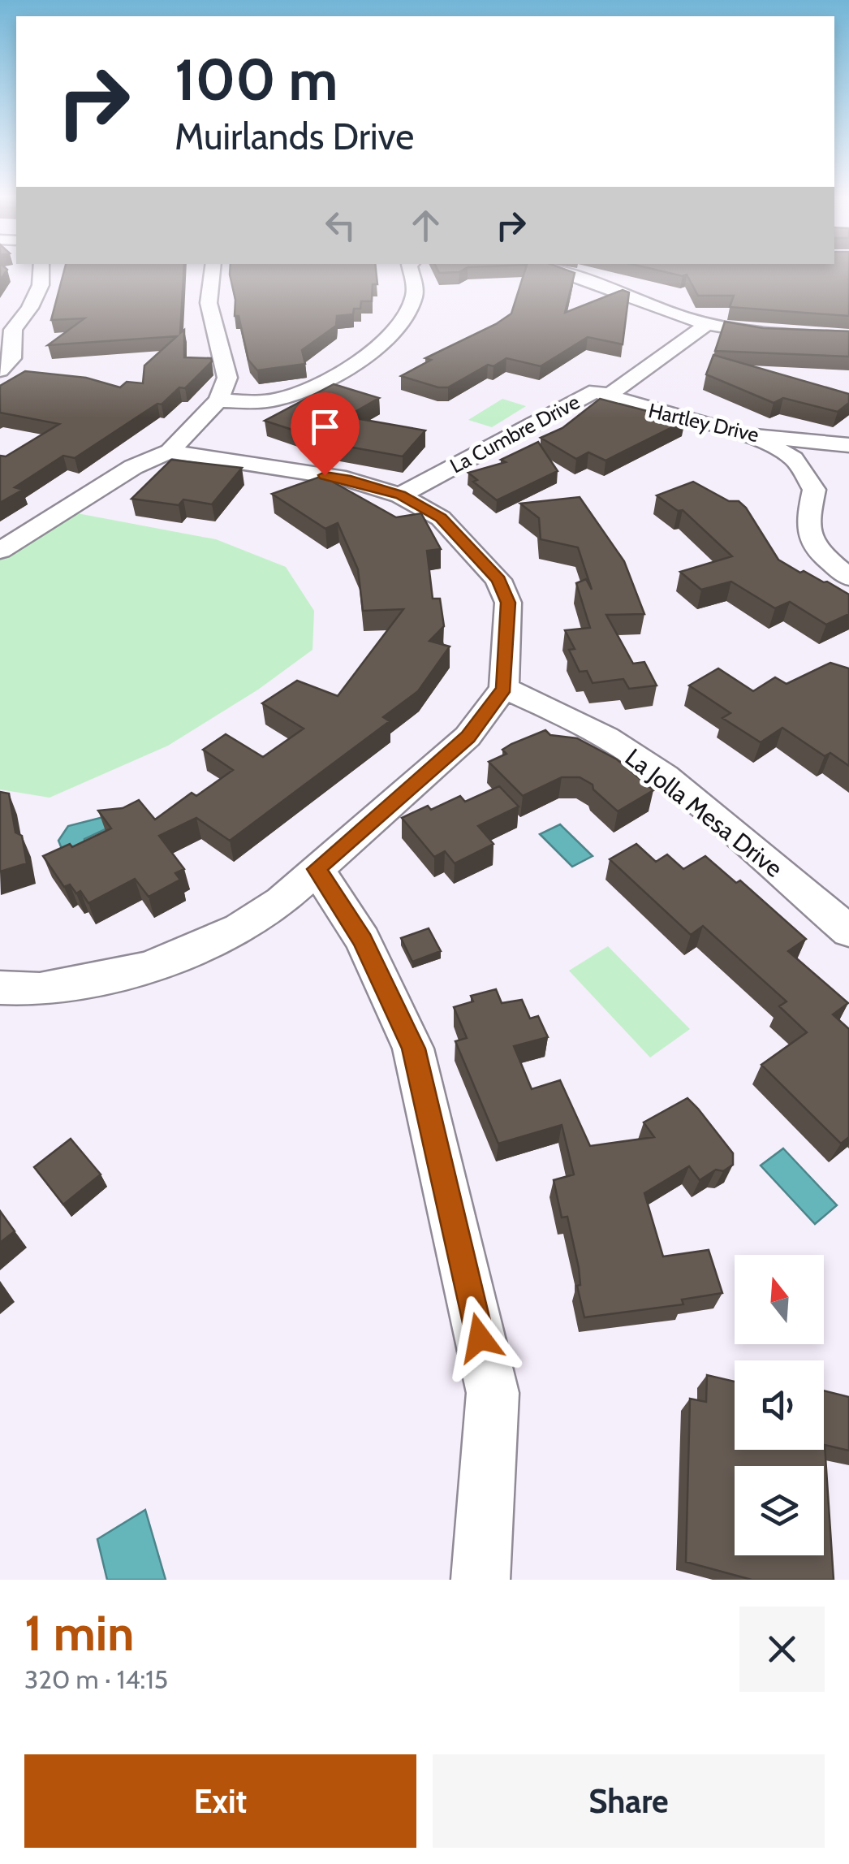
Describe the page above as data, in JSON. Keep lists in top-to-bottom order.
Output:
{
  "streets": {
    "street": ["Hartley Drive", "La Cumbre Drive", "La Jolla Mesa Drive"]
  },
  "crossings": [
    ["Hartley Drive", "La Cumbre Drive"]
  ],
  "north": "top",
  "page": {
    "turn": ["100 m", "Muirlands Drive"],
    "heading": ["1 min", "320 m · 14:15"],
    "buttons": ["Exit", "Share"]
  }
}
